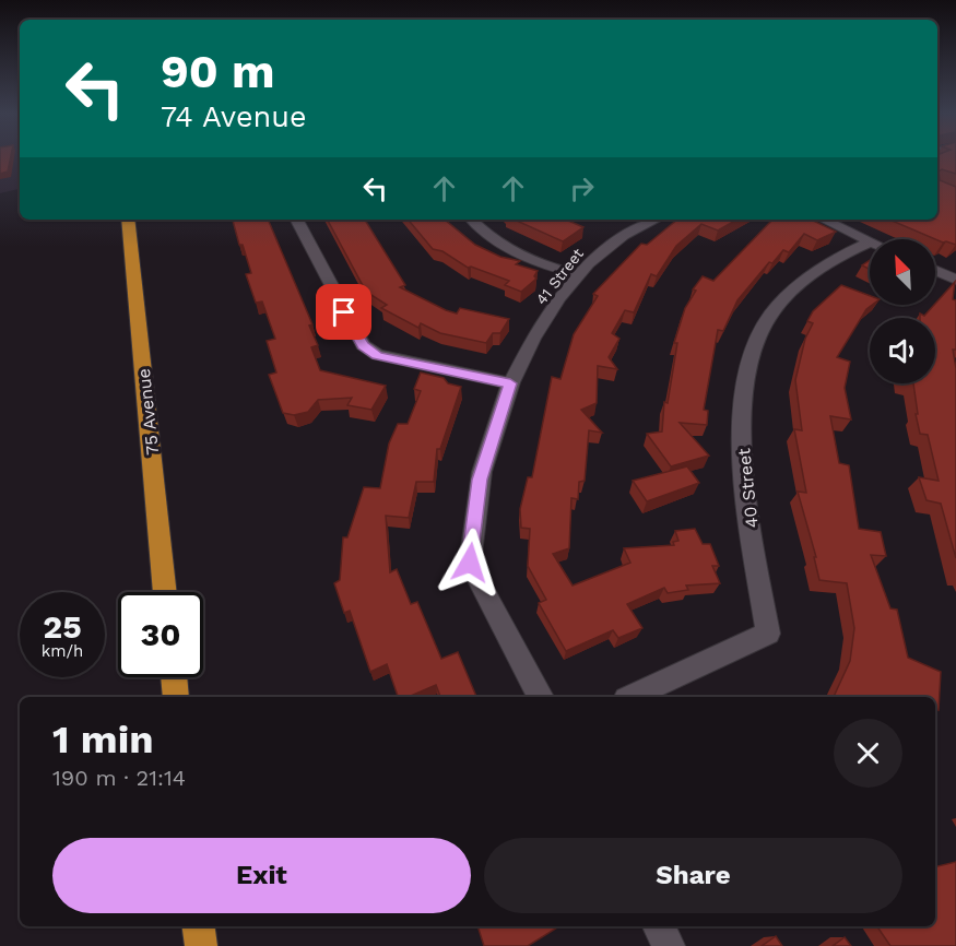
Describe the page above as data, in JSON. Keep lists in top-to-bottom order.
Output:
{
  "streets": {
    "main road": ["75 Avenue"],
    "street": ["41 Street", "40 Street"]
  },
  "north": "top left",
  "page": {
    "turn": ["90 m", "74 Avenue"],
    "speed": "25 km/h",
    "limit": "30",
    "heading": ["1 min", "190 m · 21:14"],
    "buttons": ["Exit", "Share"]
  }
}
